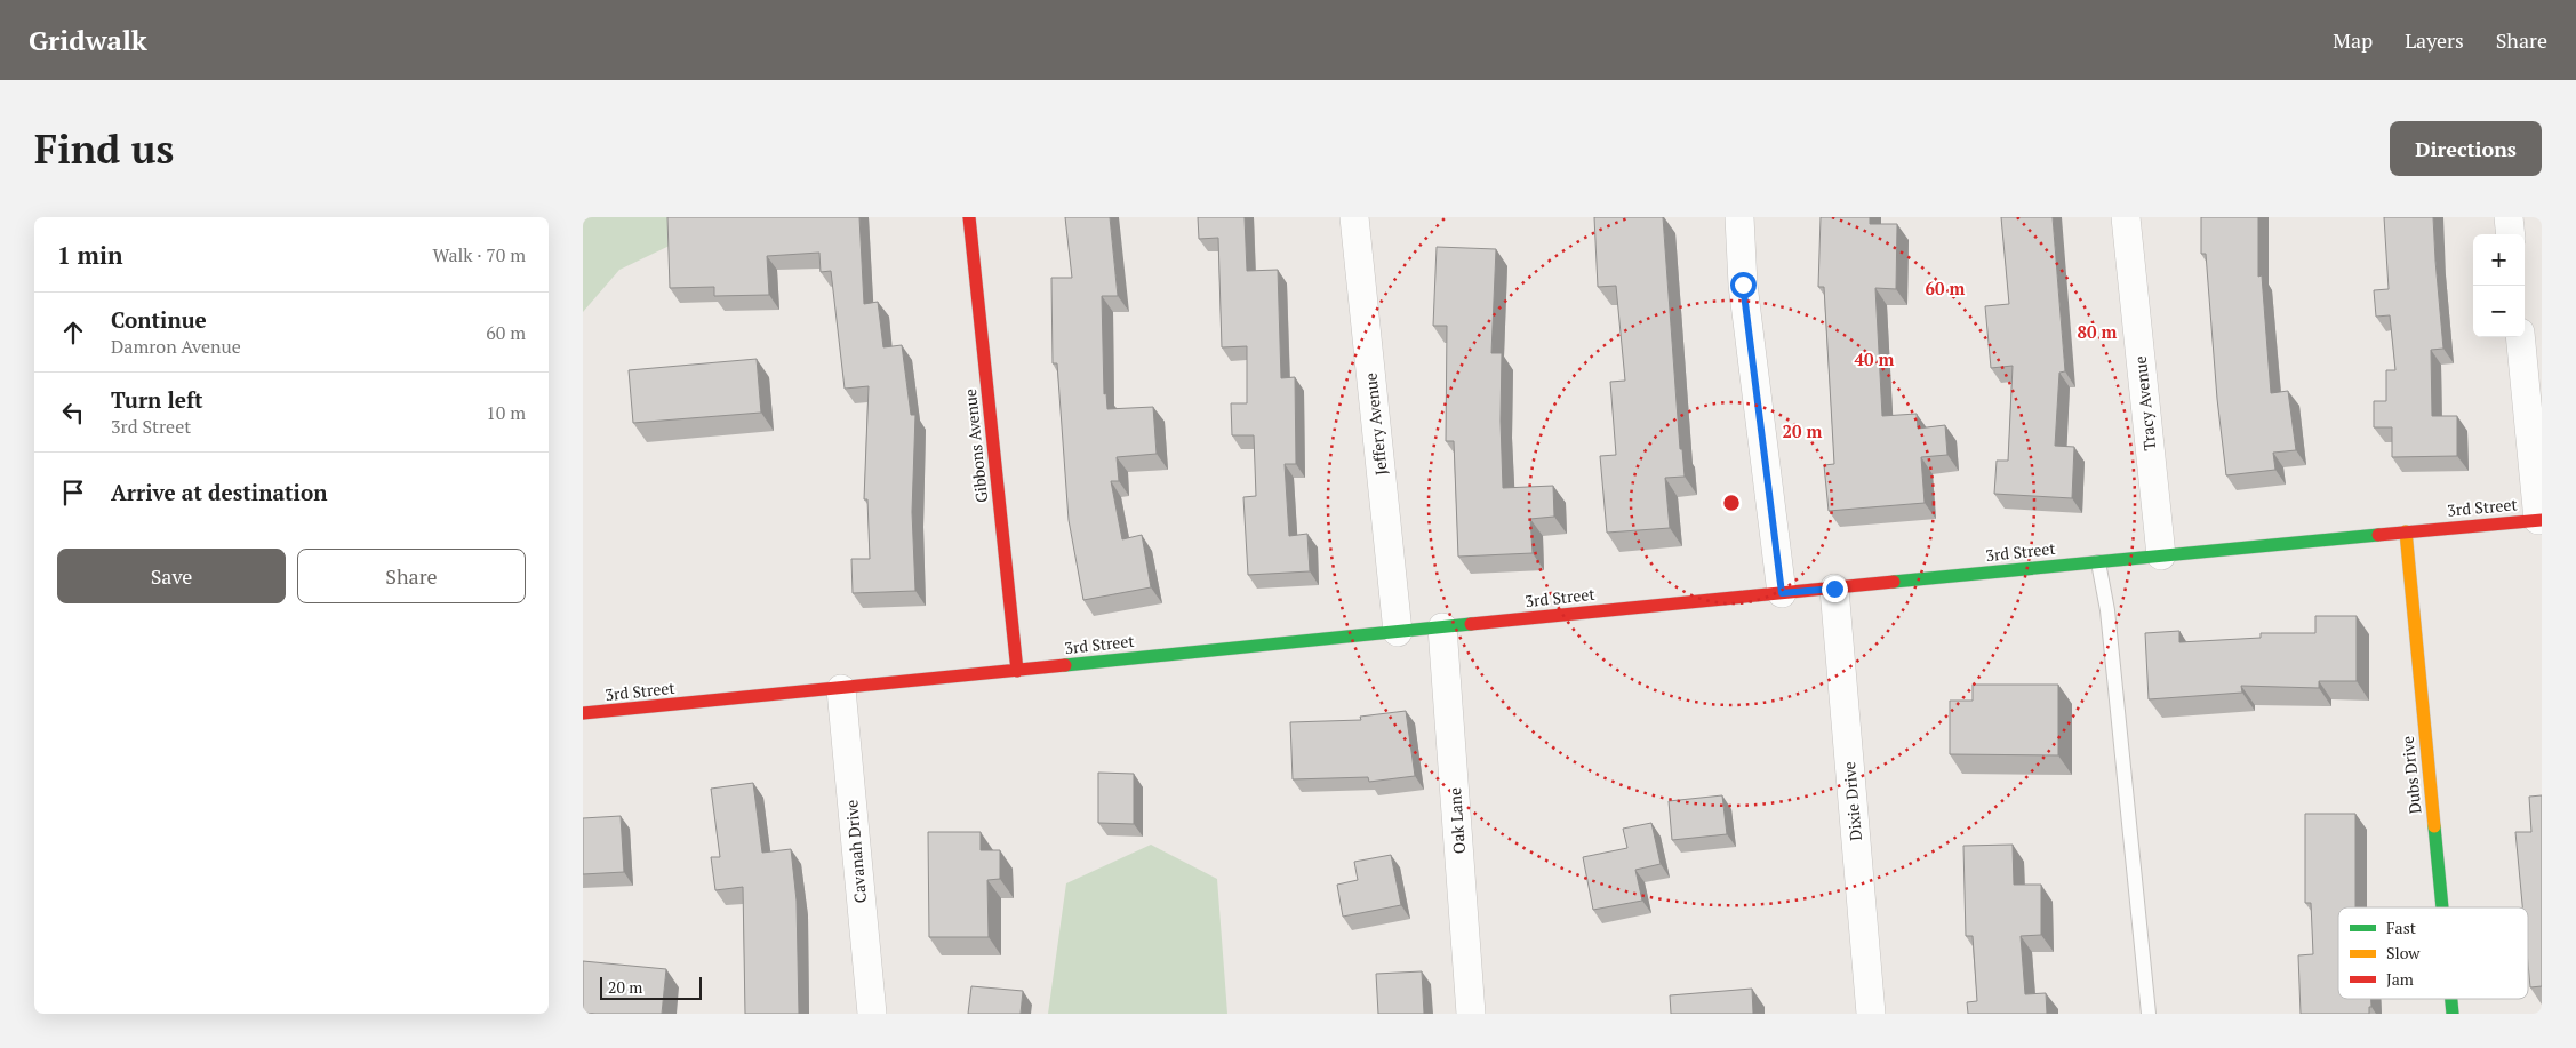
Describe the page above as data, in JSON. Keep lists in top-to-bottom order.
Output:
{
  "streets": {
    "street": [
      "Tracy Avenue",
      "Jeffery Avenue",
      "Gibbons Avenue",
      "3rd Street",
      "Dubs Drive",
      "Dixie Drive",
      "Oak Lane",
      "Cavanah Drive"
    ]
  },
  "crossings": [
    ["Tracy Avenue", "3rd Street"],
    ["Jeffery Avenue", "3rd Street"],
    ["Gibbons Avenue", "3rd Street"],
    ["3rd Street", "Dubs Drive"],
    ["3rd Street", "Dixie Drive"],
    ["3rd Street", "Oak Lane"],
    ["3rd Street", "Cavanah Drive"]
  ],
  "legend": ["Fast", "Slow", "Jam"],
  "scale_bar": "20 m",
  "page": {
    "header": "Gridwalk",
    "nav": ["Map", "Layers", "Share"],
    "buttons": [
      "Directions",
      ["Save", "Share"]
    ],
    "title": "Find us",
    "heading": ["1 min", "Walk · 70 m"],
    "map_buttons": ["+", "−"],
    "list": [
      ["Continue", "Damron Avenue", "60 m"],
      ["Turn left", "3rd Street", "10 m"],
      "Arrive at destination"
    ],
    "scale": "20 m"
  },
  "rings": [
    "60 m",
    "80 m",
    "40 m",
    "20 m"
  ]
}
